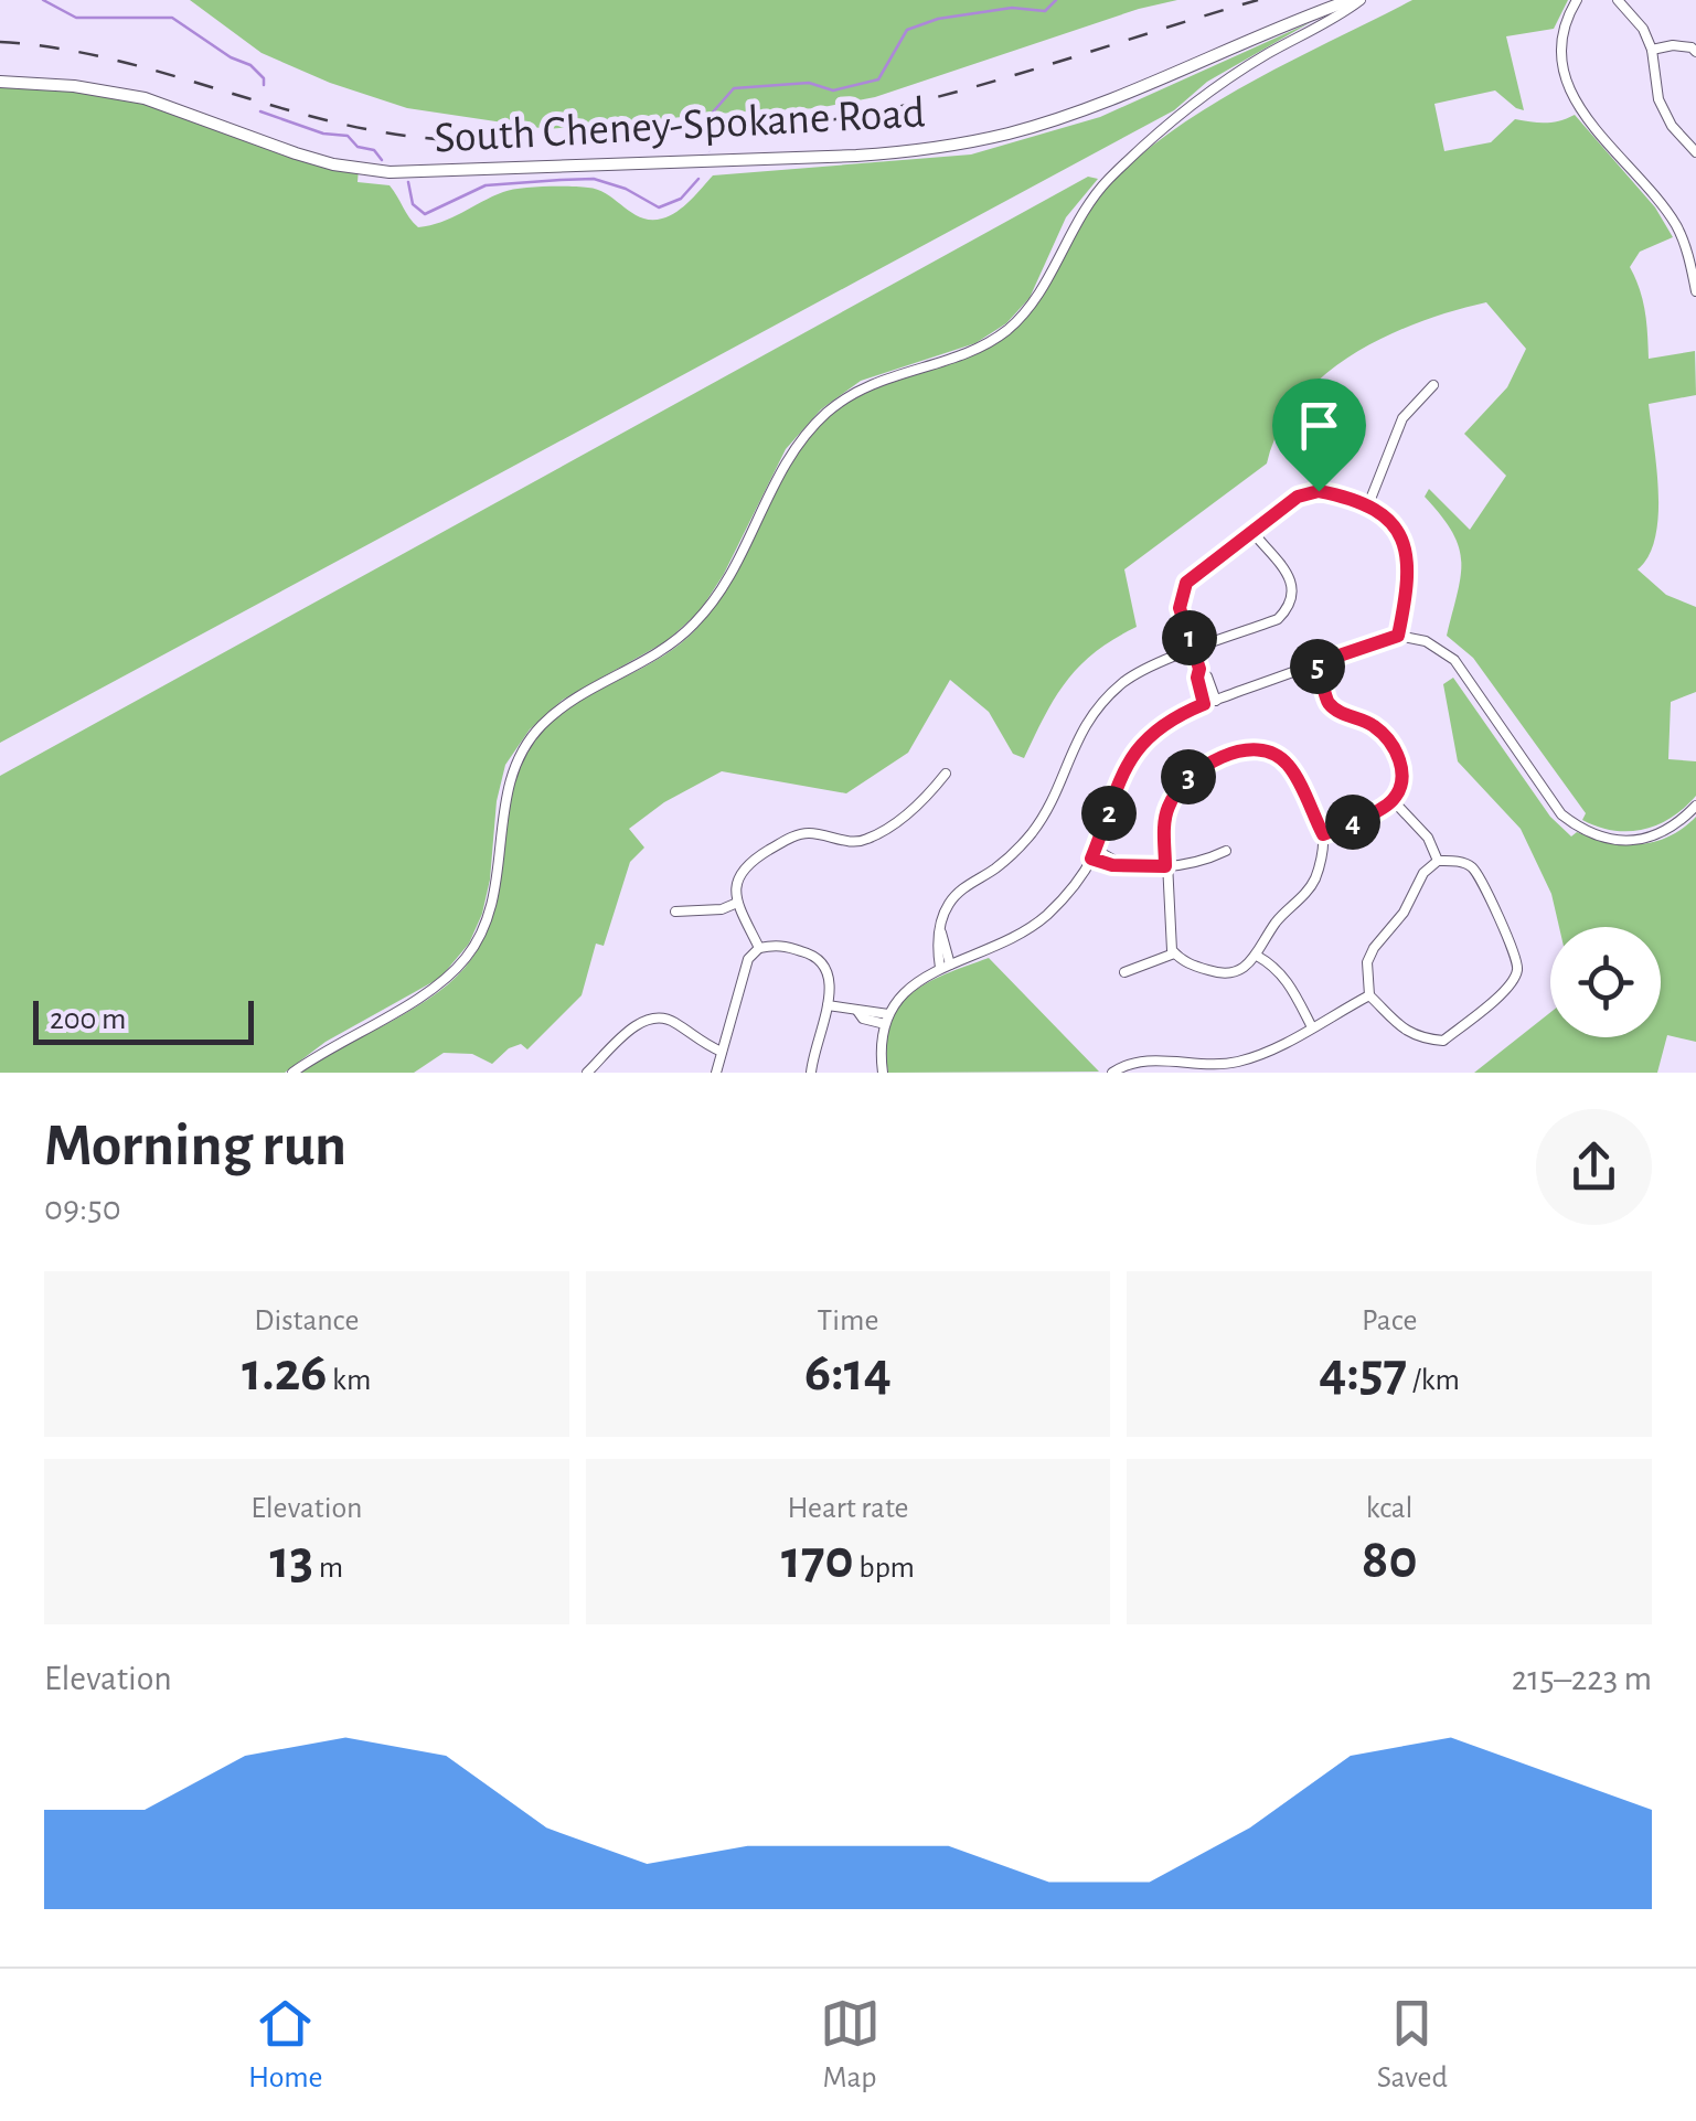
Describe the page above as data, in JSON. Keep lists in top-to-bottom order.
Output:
{
  "streets": {
    "main road": ["South Cheney-Spokane Road"]
  },
  "scale_bar": "200 m",
  "page": {
    "pins": [
      "1",
      "5",
      "3",
      "2",
      "4"
    ],
    "scale": "200 m",
    "heading": ["Morning run", "09:50"],
    "stats": [
      ["Distance", "1.26 km"],
      ["Time", "6:14"],
      ["Pace", "4:57 /km"],
      ["Elevation", "13 m"],
      ["Heart rate", "170 bpm"],
      ["kcal", "80"]
    ],
    "chart": ["Elevation", "215–223 m"],
    "tabs": ["Home", "Map", "Saved"]
  }
}
